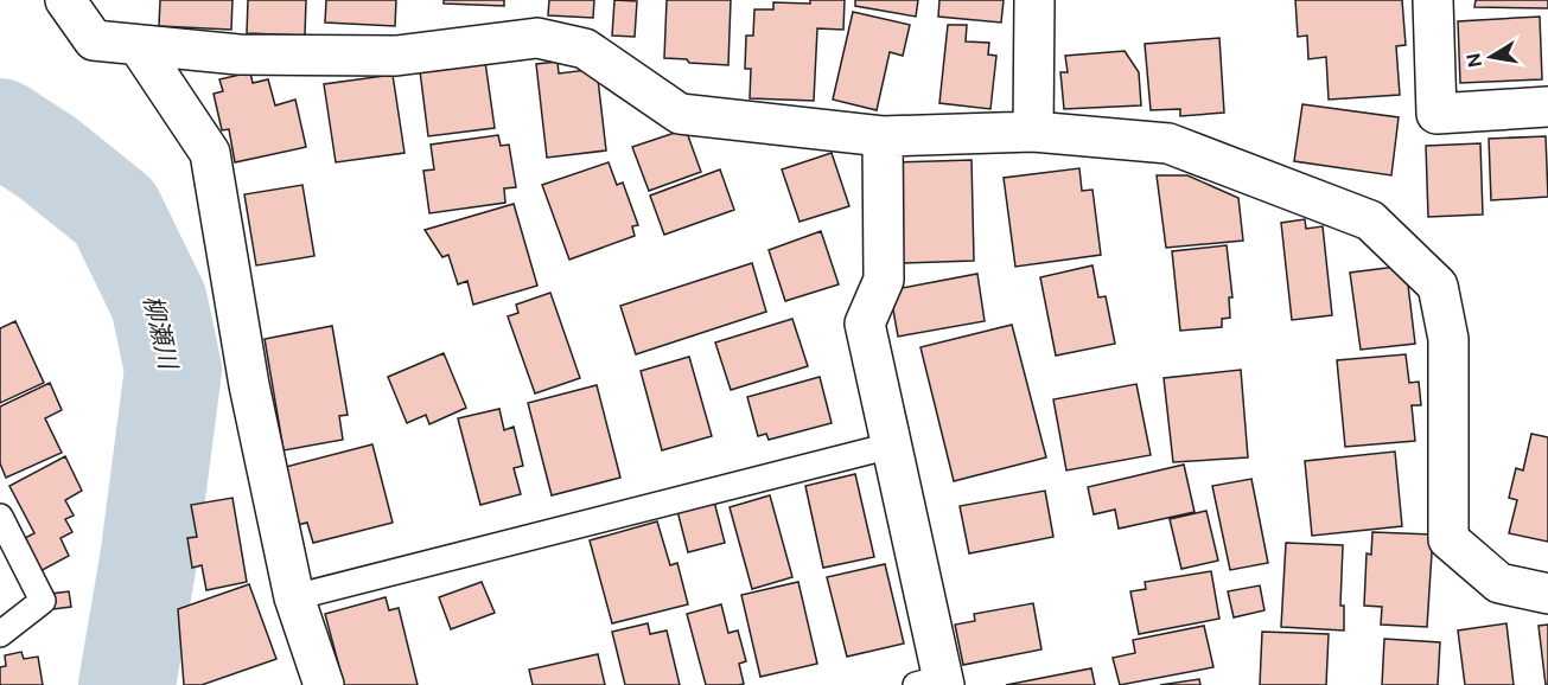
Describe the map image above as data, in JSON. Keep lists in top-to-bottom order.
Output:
{
  "water": ["柳瀬川"],
  "north": "left"
}
